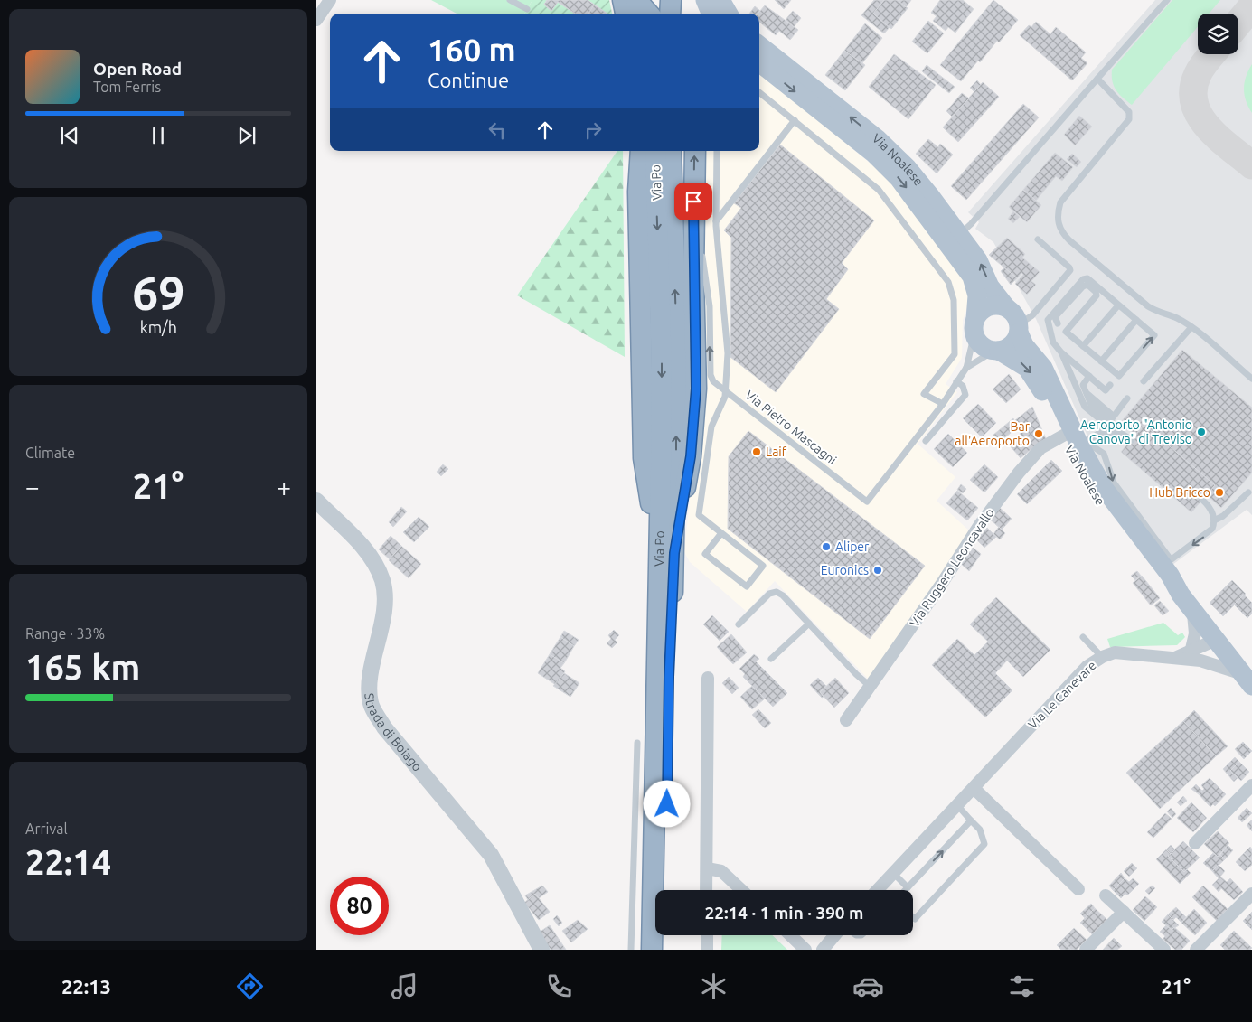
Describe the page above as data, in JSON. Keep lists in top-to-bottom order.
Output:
{
  "streets": {
    "highway": ["Via Po"],
    "main road": ["Via Noalese"],
    "street": ["Via Ruggero Leoncavallo", "Via Le Canevare", "Strada di Boiago"],
    "lane": ["Via Pietro Mascagni"]
  },
  "crossings": [
    ["Via Noalese", "Via Pietro Mascagni"],
    ["Via Noalese", "Via Ruggero Leoncavallo"],
    ["Via Noalese", "Via Le Canevare"]
  ],
  "places": [
    "Aeroporto \"Antonio Canova\" di Treviso",
    "Bar all'Aeroporto",
    "Laif",
    "Hub Bricco",
    "Aliper",
    "Euronics"
  ],
  "page": {
    "turn": ["160 m", "Continue"],
    "song": ["Open Road", "Tom Ferris"],
    "tile": [
      "Climate",
      ["Range · 33%", "165 km"],
      ["Arrival", "22:14"]
    ],
    "heat": ["−", "21°", "+"],
    "limit": "80",
    "trip": "22:14 · 1 min · 390 m",
    "tabs": ["22:13", "21°"],
    "gauge": ["69", "km/h"]
  }
}
